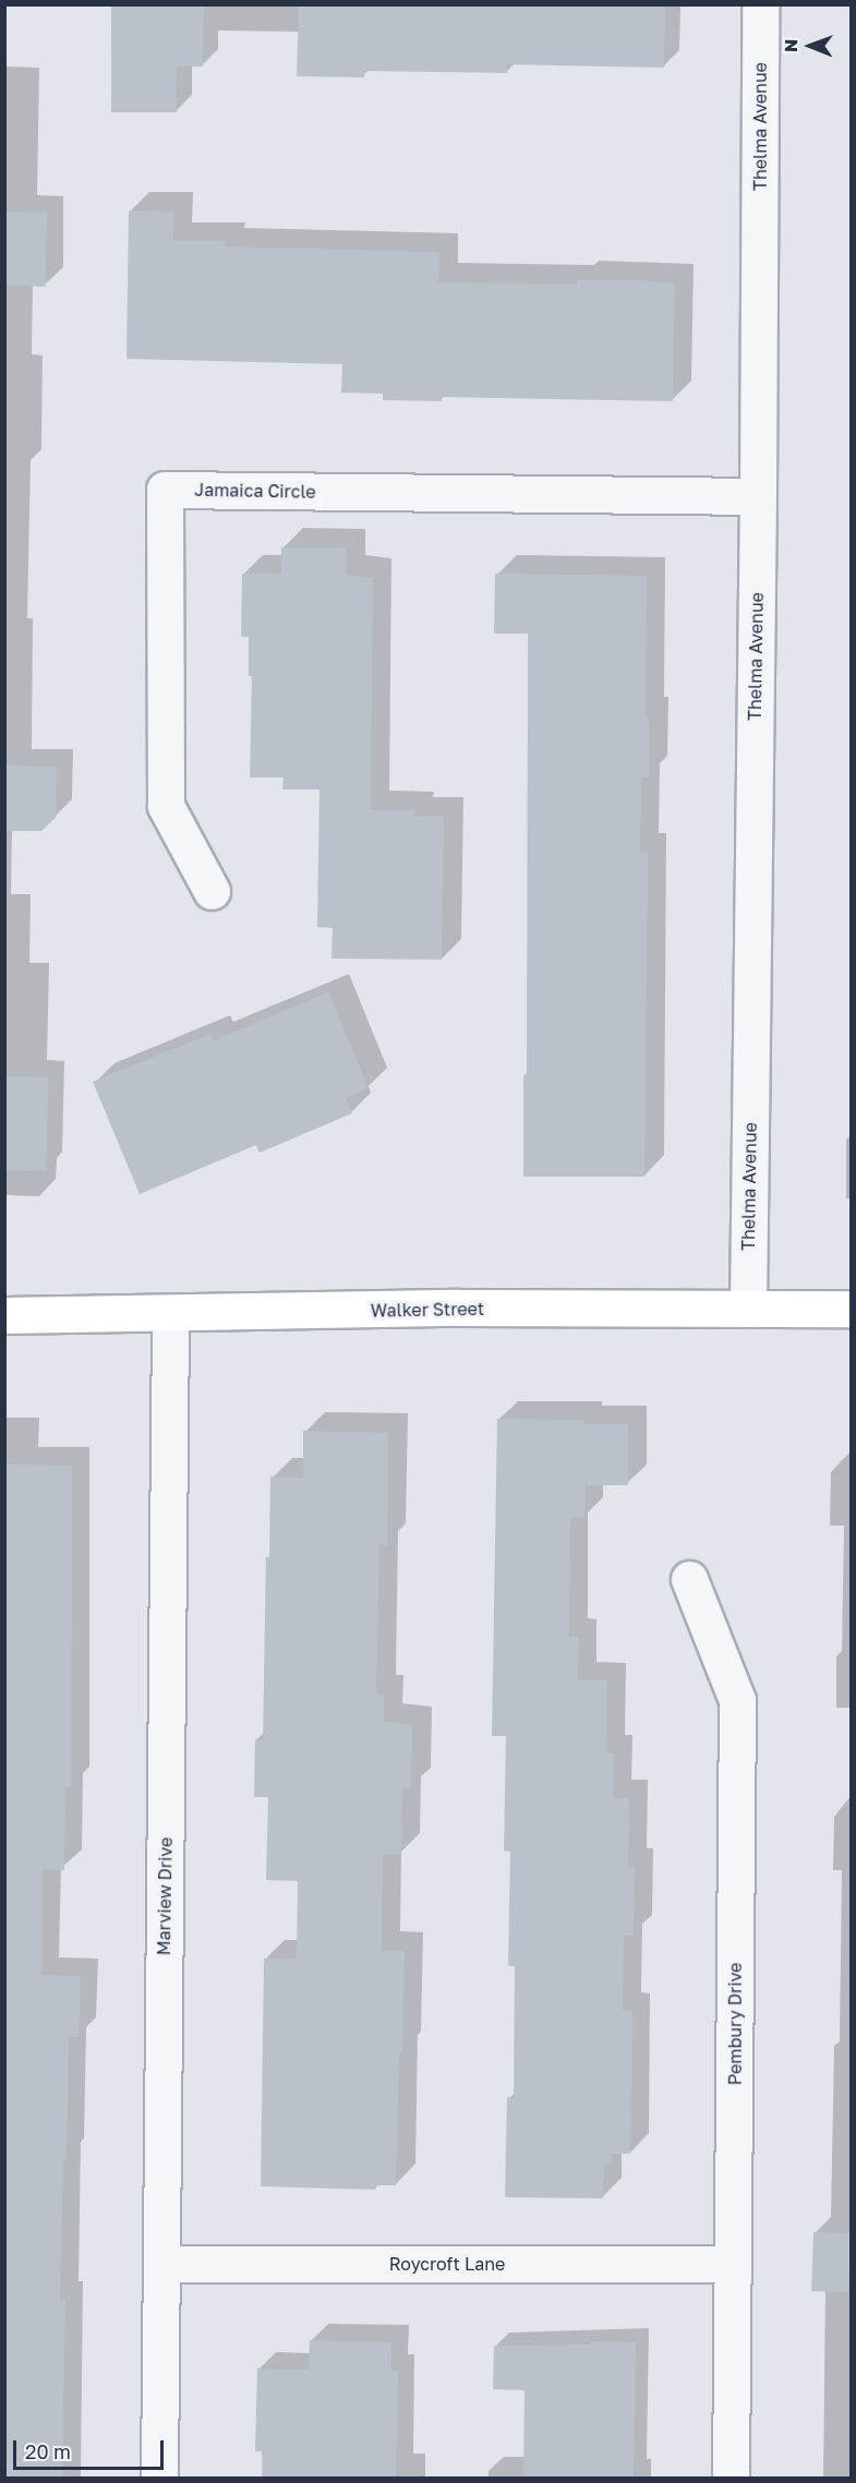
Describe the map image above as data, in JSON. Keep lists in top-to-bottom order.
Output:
{
  "streets": {
    "main road": ["Walker Street"],
    "street": [
      "Thelma Avenue",
      "Jamaica Circle",
      "Marview Drive",
      "Pembury Drive",
      "Roycroft Lane"
    ]
  },
  "crossings": [
    ["Thelma Avenue", "Jamaica Circle"],
    ["Thelma Avenue", "Walker Street"],
    ["Walker Street", "Marview Drive"],
    ["Marview Drive", "Roycroft Lane"],
    ["Pembury Drive", "Roycroft Lane"]
  ],
  "scale_bar": "20 m",
  "north": "left"
}
